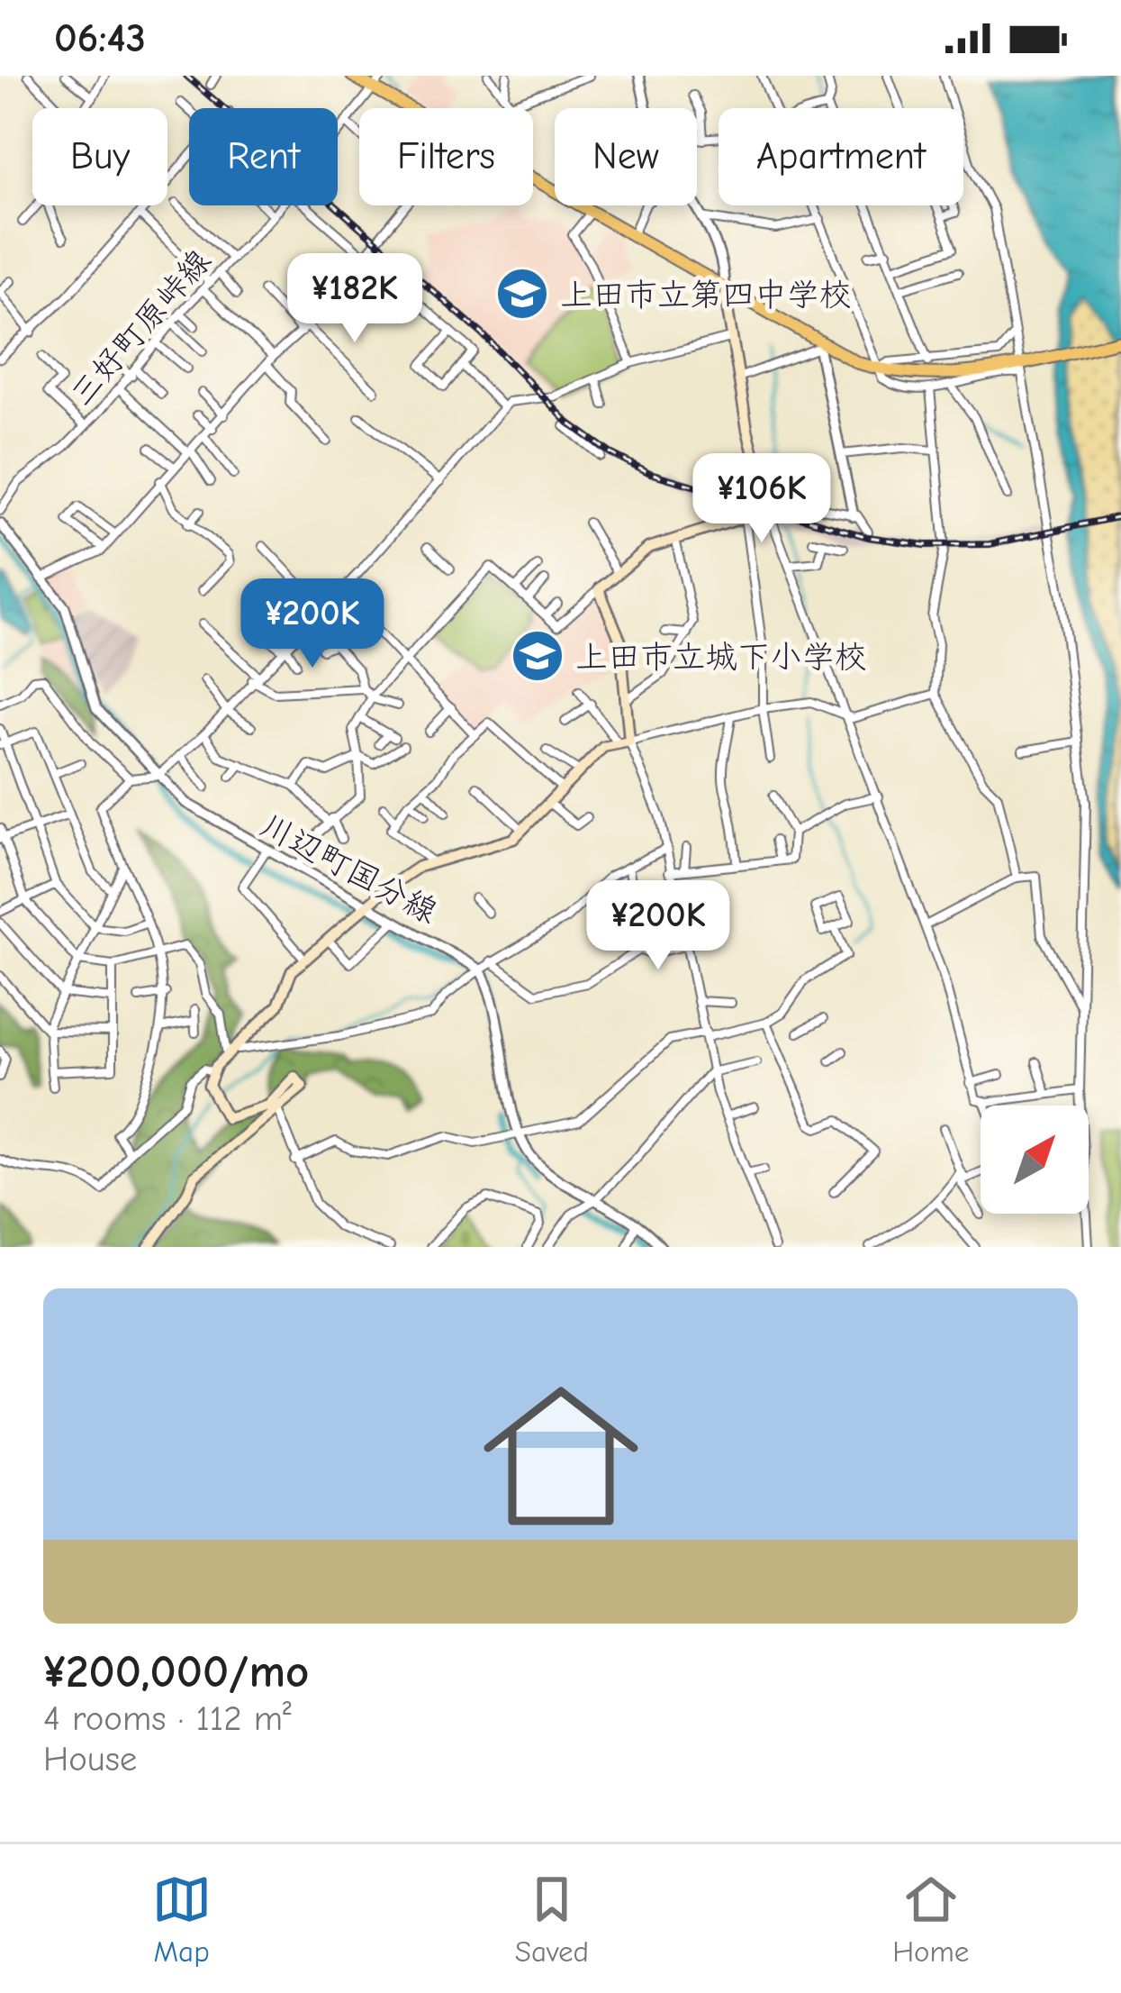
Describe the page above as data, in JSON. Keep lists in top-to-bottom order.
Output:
{
  "streets": {
    "street": ["三好町原峠線", "川辺町国分線"]
  },
  "places": {
    "school or university": ["上田市立第四中学校", "上田市立城下小学校"]
  },
  "north": "top right",
  "page": {
    "status": "06:43",
    "chip": [
      "Buy",
      "Rent",
      "Filters",
      "New",
      "Apartment"
    ],
    "price": [
      "¥182K",
      "¥106K",
      "¥200K",
      "¥200K"
    ],
    "list": [
      {
        "name": "¥200,000/mo",
        "note": "4 rooms · 112 m² · House"
      }
    ],
    "tabs": ["Map", "Saved", "Home"]
  }
}
